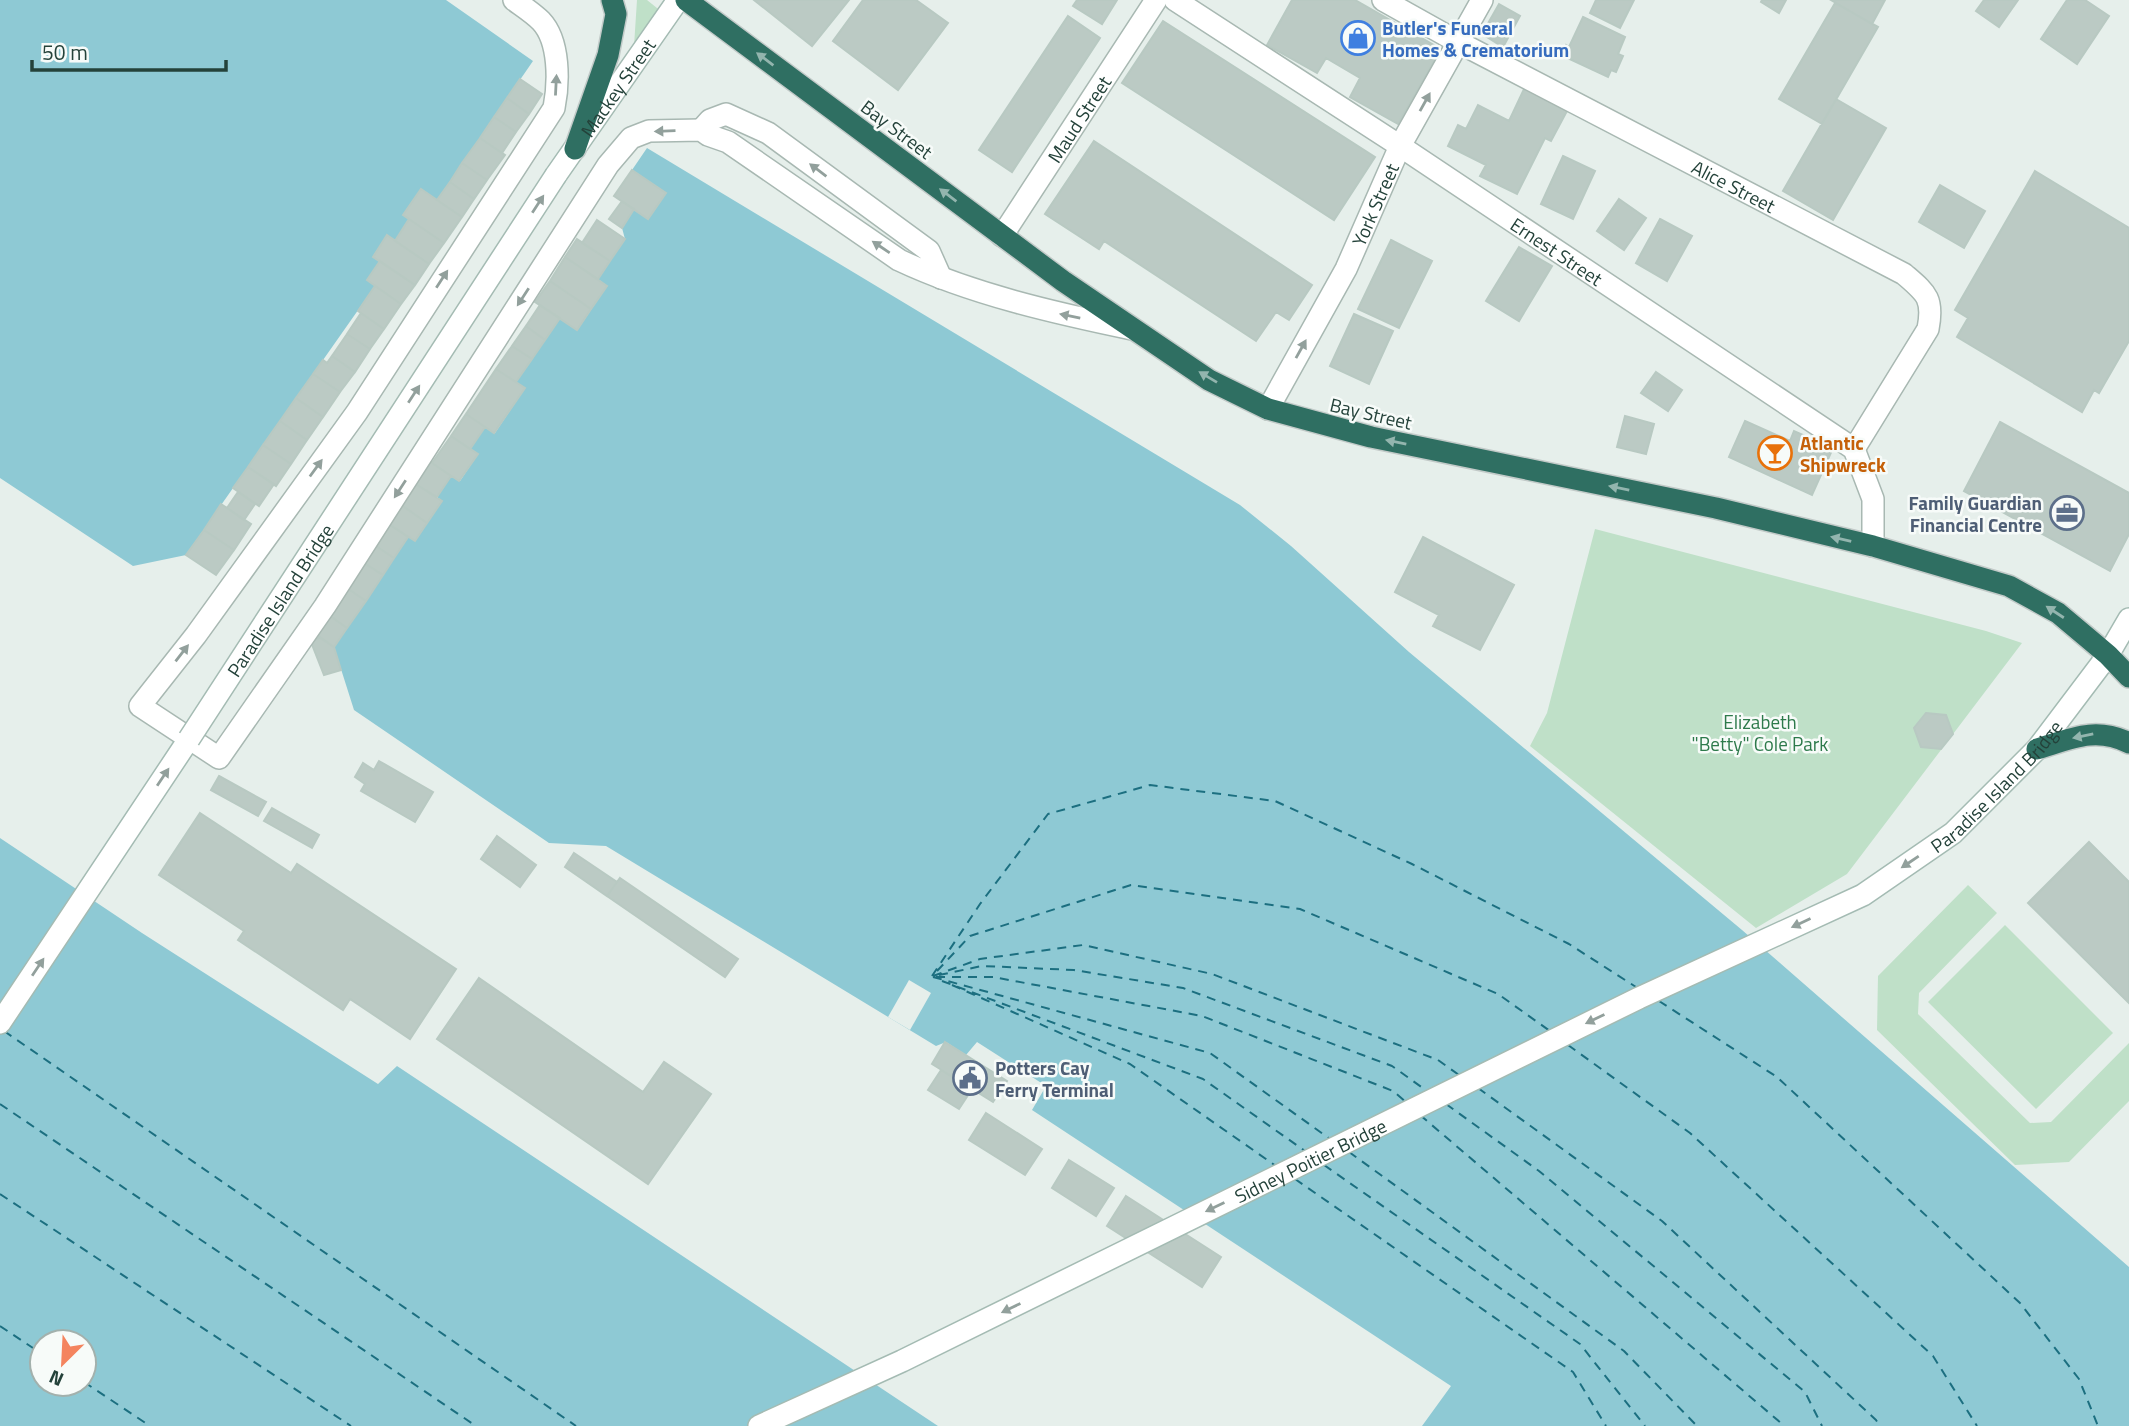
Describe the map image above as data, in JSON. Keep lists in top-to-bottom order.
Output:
{
  "streets": {
    "highway": ["Bay Street"],
    "street": [
      "Mackey Street",
      "Maud Street",
      "Alice Street",
      "York Street",
      "Ernest Street",
      "Paradise Island Bridge",
      "Sidney Poitier Bridge"
    ]
  },
  "crossings": [
    ["Mackey Street", "Paradise Island Bridge"],
    ["Maud Street", "Bay Street"],
    ["Bay Street", "York Street"],
    ["Bay Street", "Paradise Island Bridge"],
    ["Alice Street", "York Street"],
    ["Alice Street", "Ernest Street"],
    ["York Street", "Ernest Street"],
    ["Paradise Island Bridge", "Sidney Poitier Bridge"]
  ],
  "one_way": ["Bay Street", "York Street", "Sidney Poitier Bridge"],
  "parks": ["Elizabeth \"Betty\" Cole Park"],
  "places": {
    "shop": ["Butler's Funeral Homes & Crematorium"],
    "bar": ["Atlantic Shipwreck"],
    "office": ["Family Guardian Financial Centre"],
    "public building": ["Potters Cay Ferry Terminal"]
  },
  "scale_bar": "50 m",
  "north": "bottom left"
}
